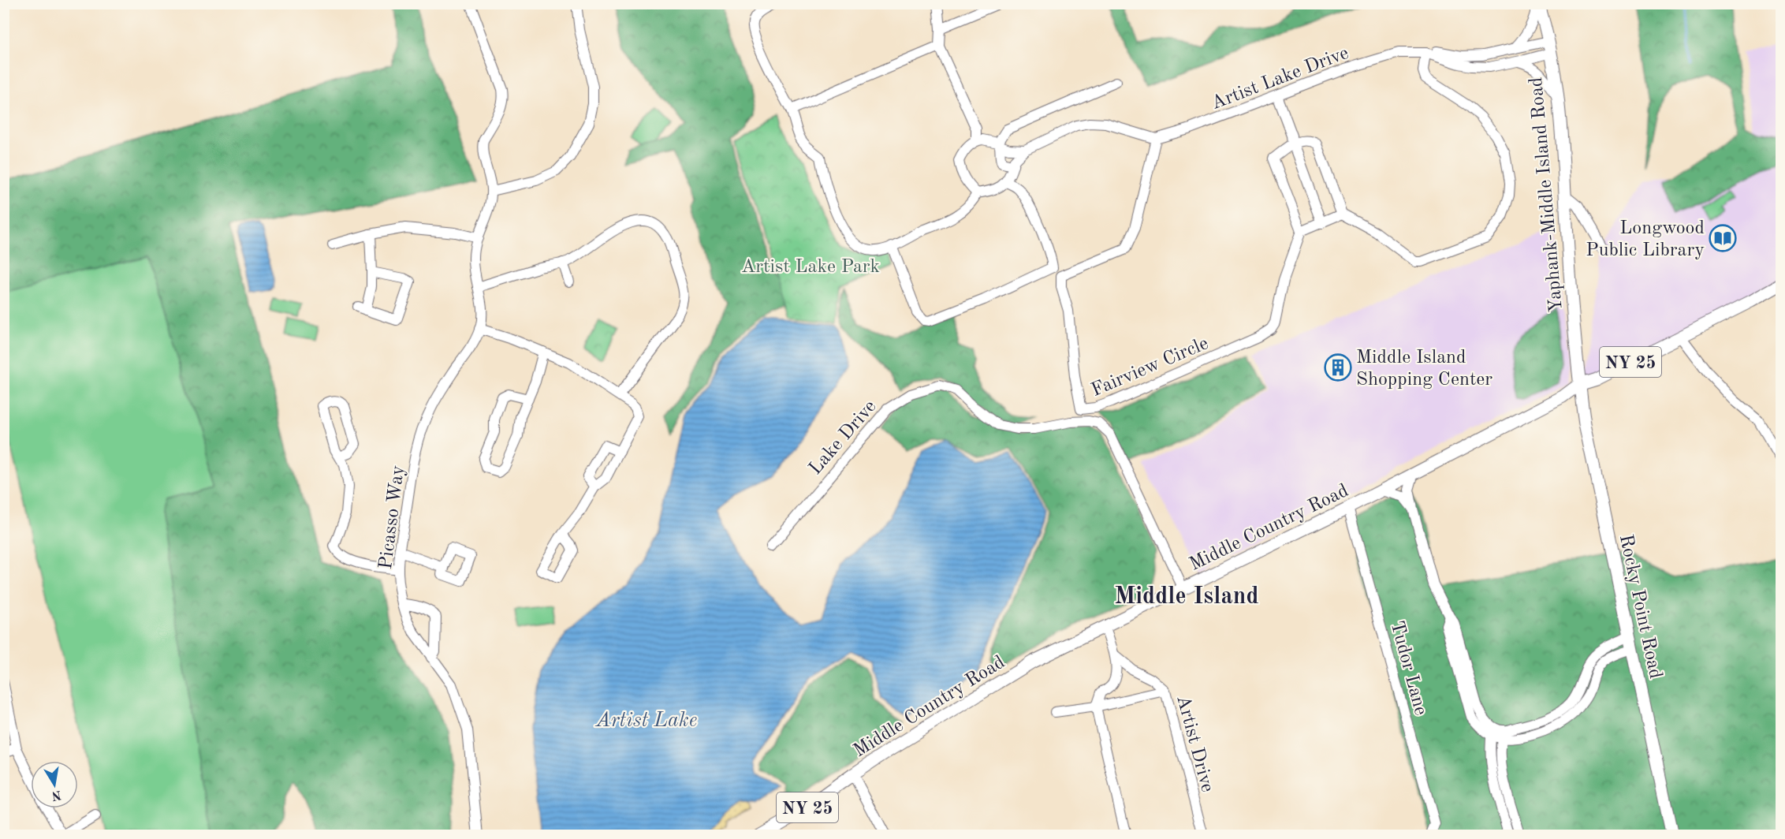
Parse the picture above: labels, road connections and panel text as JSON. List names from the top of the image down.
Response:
{
  "streets": {
    "main road": [
      "Yaphank-Middle Island Road",
      "NY 25",
      "Middle Country Road",
      "Rocky Point Road"
    ],
    "street": [
      "Artist Lake Drive",
      "Fairview Circle",
      "Lake Drive",
      "Picasso Way",
      "Tudor Lane",
      "Artist Drive"
    ]
  },
  "crossings": [
    ["Artist Lake Drive", "Yaphank-Middle Island Road"],
    ["Artist Lake Drive", "Fairview Circle"],
    ["Yaphank-Middle Island Road", "Middle Country Road"],
    ["Yaphank-Middle Island Road", "Rocky Point Road"],
    ["Lake Drive", "Middle Country Road"],
    ["Middle Country Road", "Rocky Point Road"],
    ["Middle Country Road", "Tudor Lane"]
  ],
  "districts": ["Middle Island"],
  "water": ["Artist Lake"],
  "parks": ["Artist Lake Park"],
  "places": {
    "library": ["Longwood Public Library"],
    "building": ["Middle Island Shopping Center"]
  },
  "north": "bottom"
}
